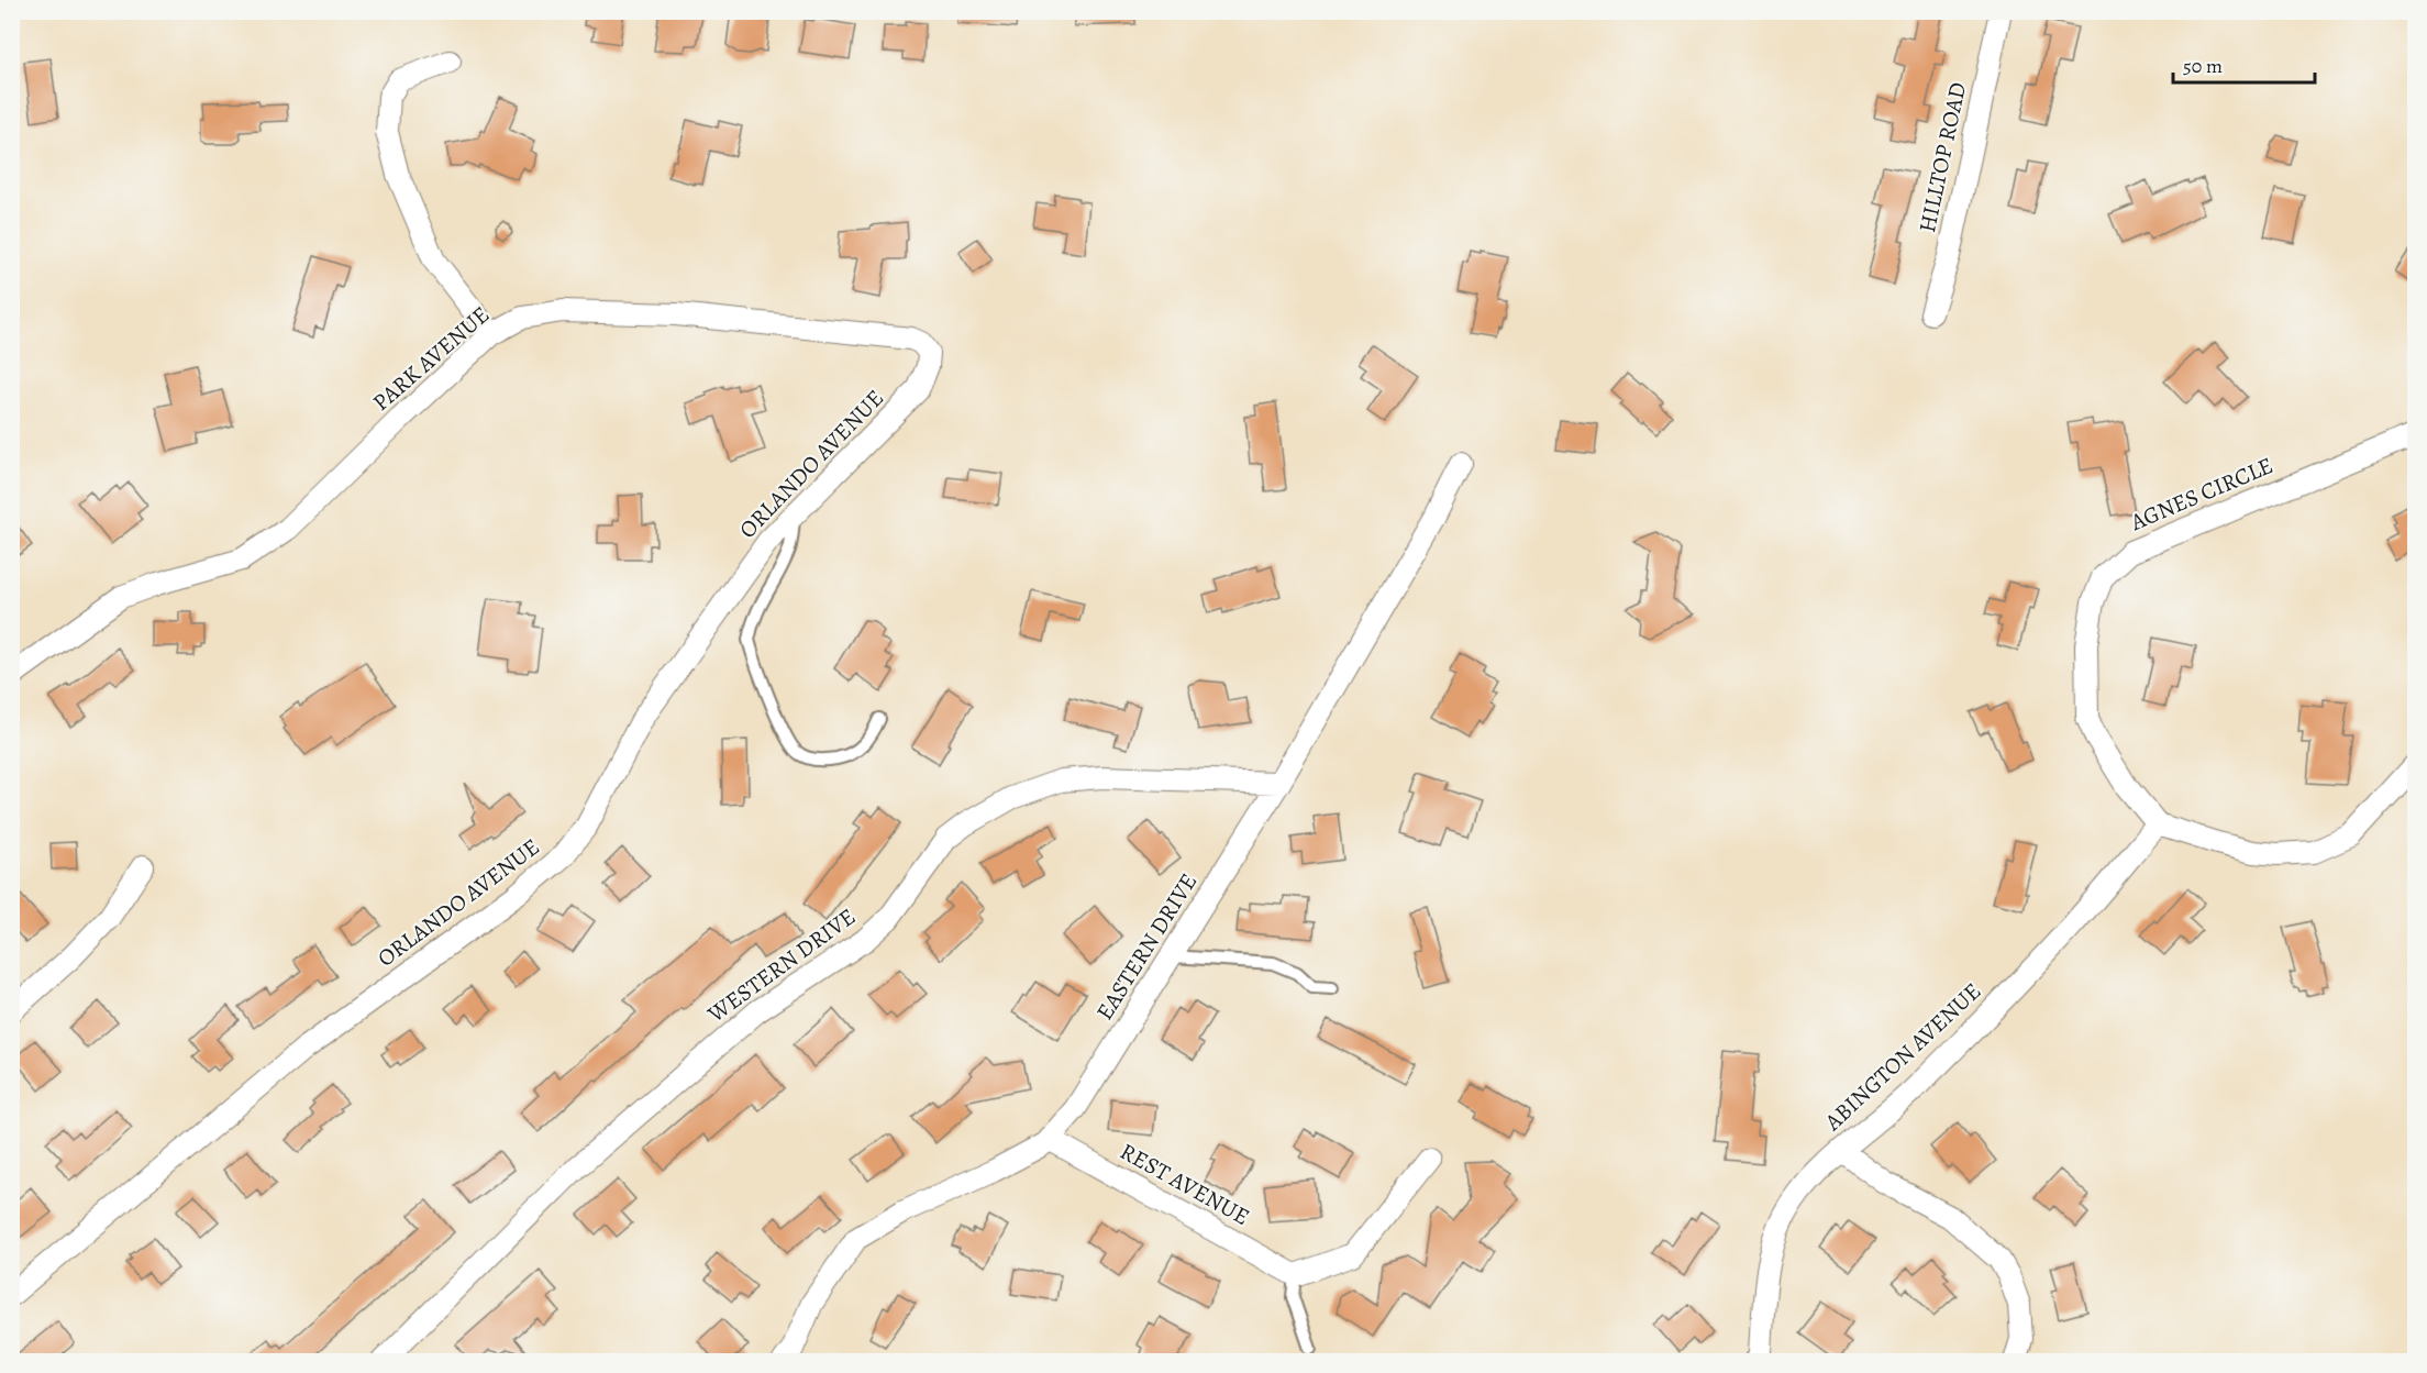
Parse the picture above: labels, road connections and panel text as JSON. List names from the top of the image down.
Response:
{
  "streets": {
    "street": [
      "HILLTOP ROAD",
      "PARK AVENUE",
      "ORLANDO AVENUE",
      "AGNES CIRCLE",
      "EASTERN DRIVE",
      "WESTERN DRIVE",
      "ABINGTON AVENUE",
      "REST AVENUE"
    ]
  },
  "crossings": [
    ["PARK AVENUE", "ORLANDO AVENUE"],
    ["AGNES CIRCLE", "ABINGTON AVENUE"],
    ["EASTERN DRIVE", "WESTERN DRIVE"],
    ["EASTERN DRIVE", "REST AVENUE"]
  ],
  "scale_bar": "50 m"
}
